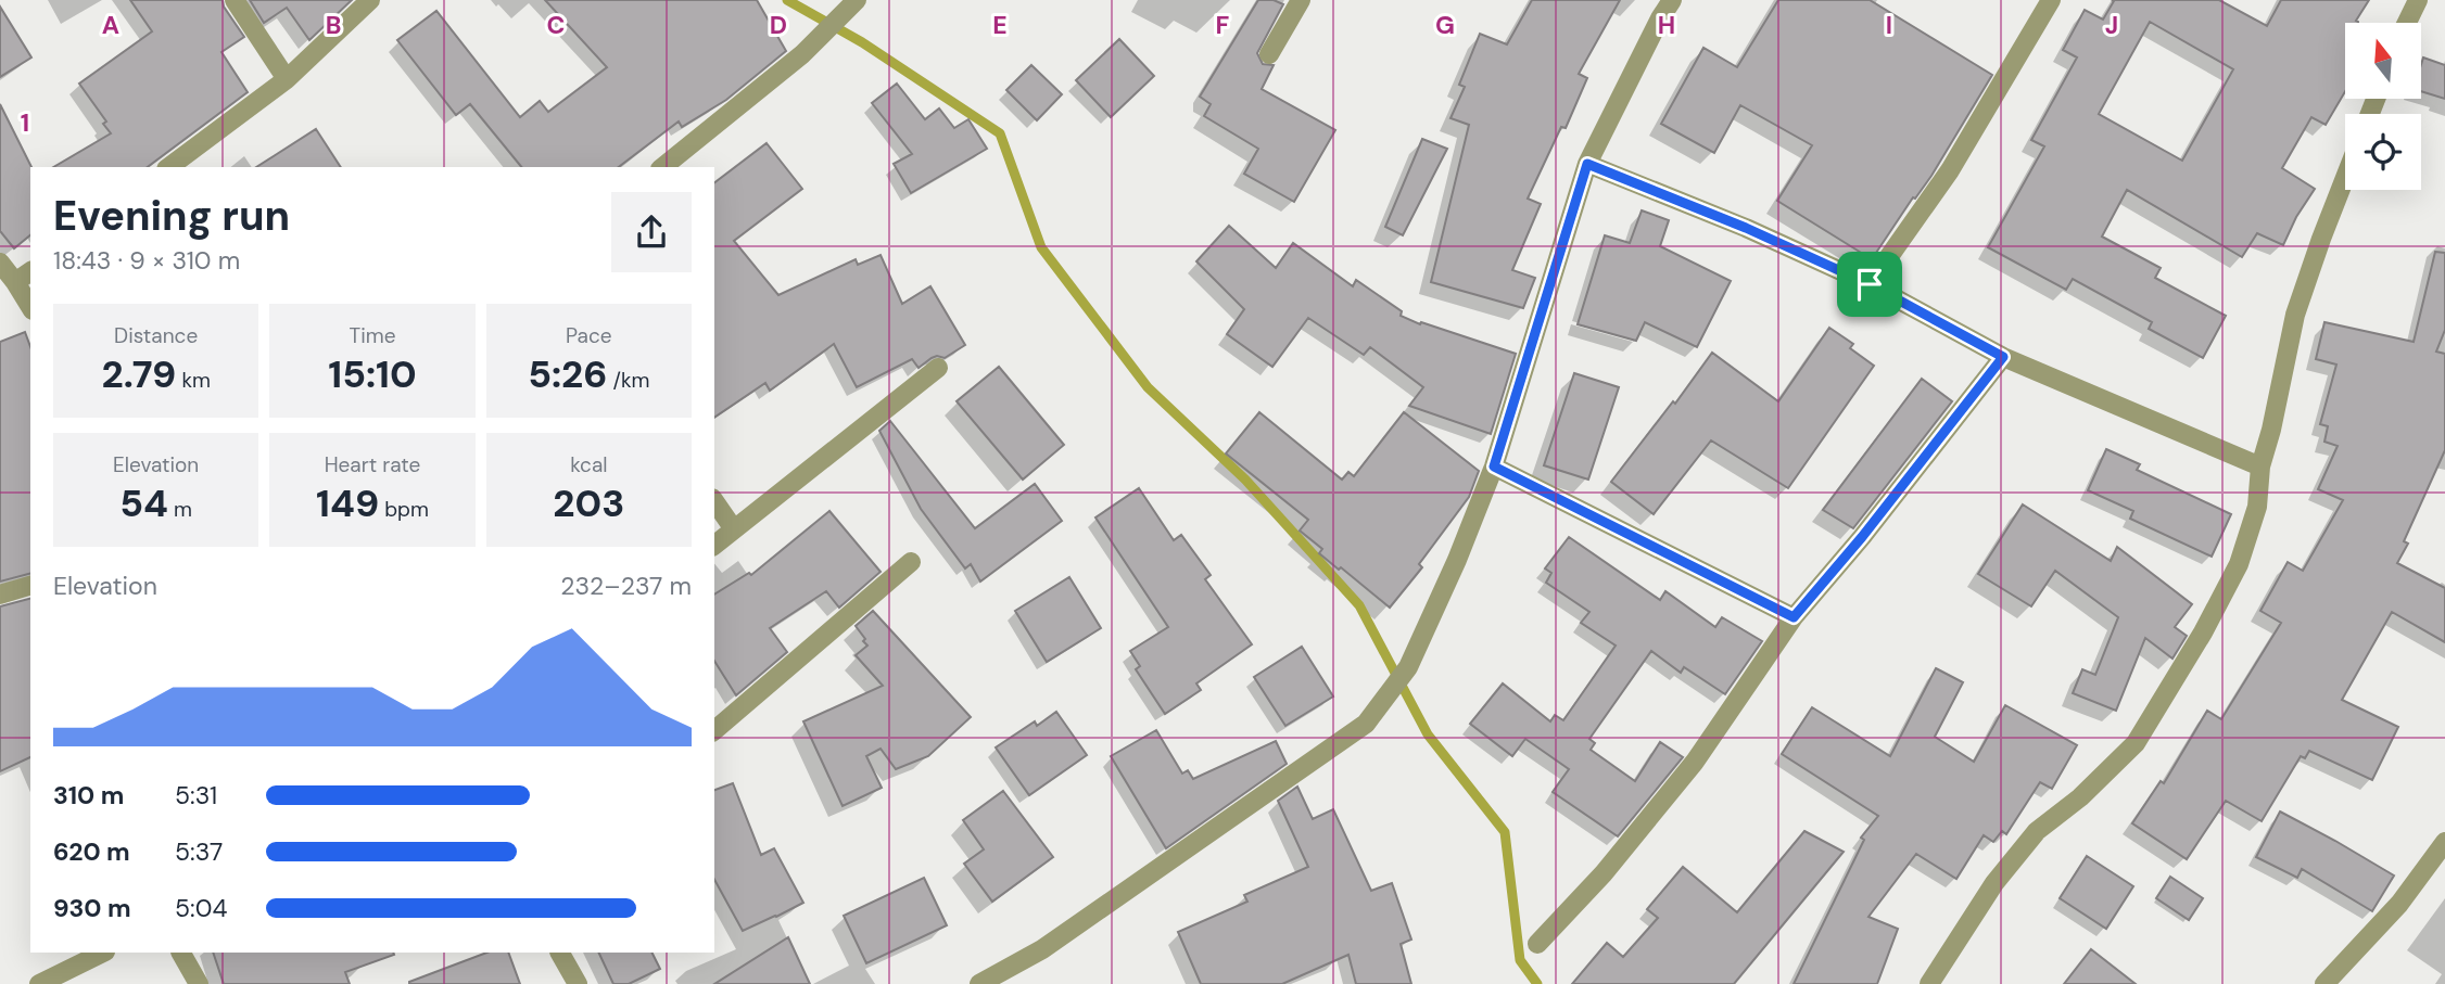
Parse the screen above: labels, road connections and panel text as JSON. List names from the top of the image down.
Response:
{
  "north": "top",
  "page": {
    "heading": ["Evening run", "18:43 · 9 × 310 m"],
    "stats": [
      ["Distance", "2.79 km"],
      ["Time", "15:10"],
      ["Pace", "5:26 /km"],
      ["Elevation", "54 m"],
      ["Heart rate", "149 bpm"],
      ["kcal", "203"]
    ],
    "chart": ["Elevation", "232–237 m"],
    "list": [
      {
        "name": "310 m",
        "note": "5:31"
      },
      {
        "name": "620 m",
        "note": "5:37"
      },
      {
        "name": "930 m",
        "note": "5:04"
      }
    ]
  },
  "grid": {
    "columns": [
      "A",
      "B",
      "C",
      "D",
      "E",
      "F",
      "G",
      "H",
      "I",
      "J"
    ],
    "rows": ["1"]
  }
}
